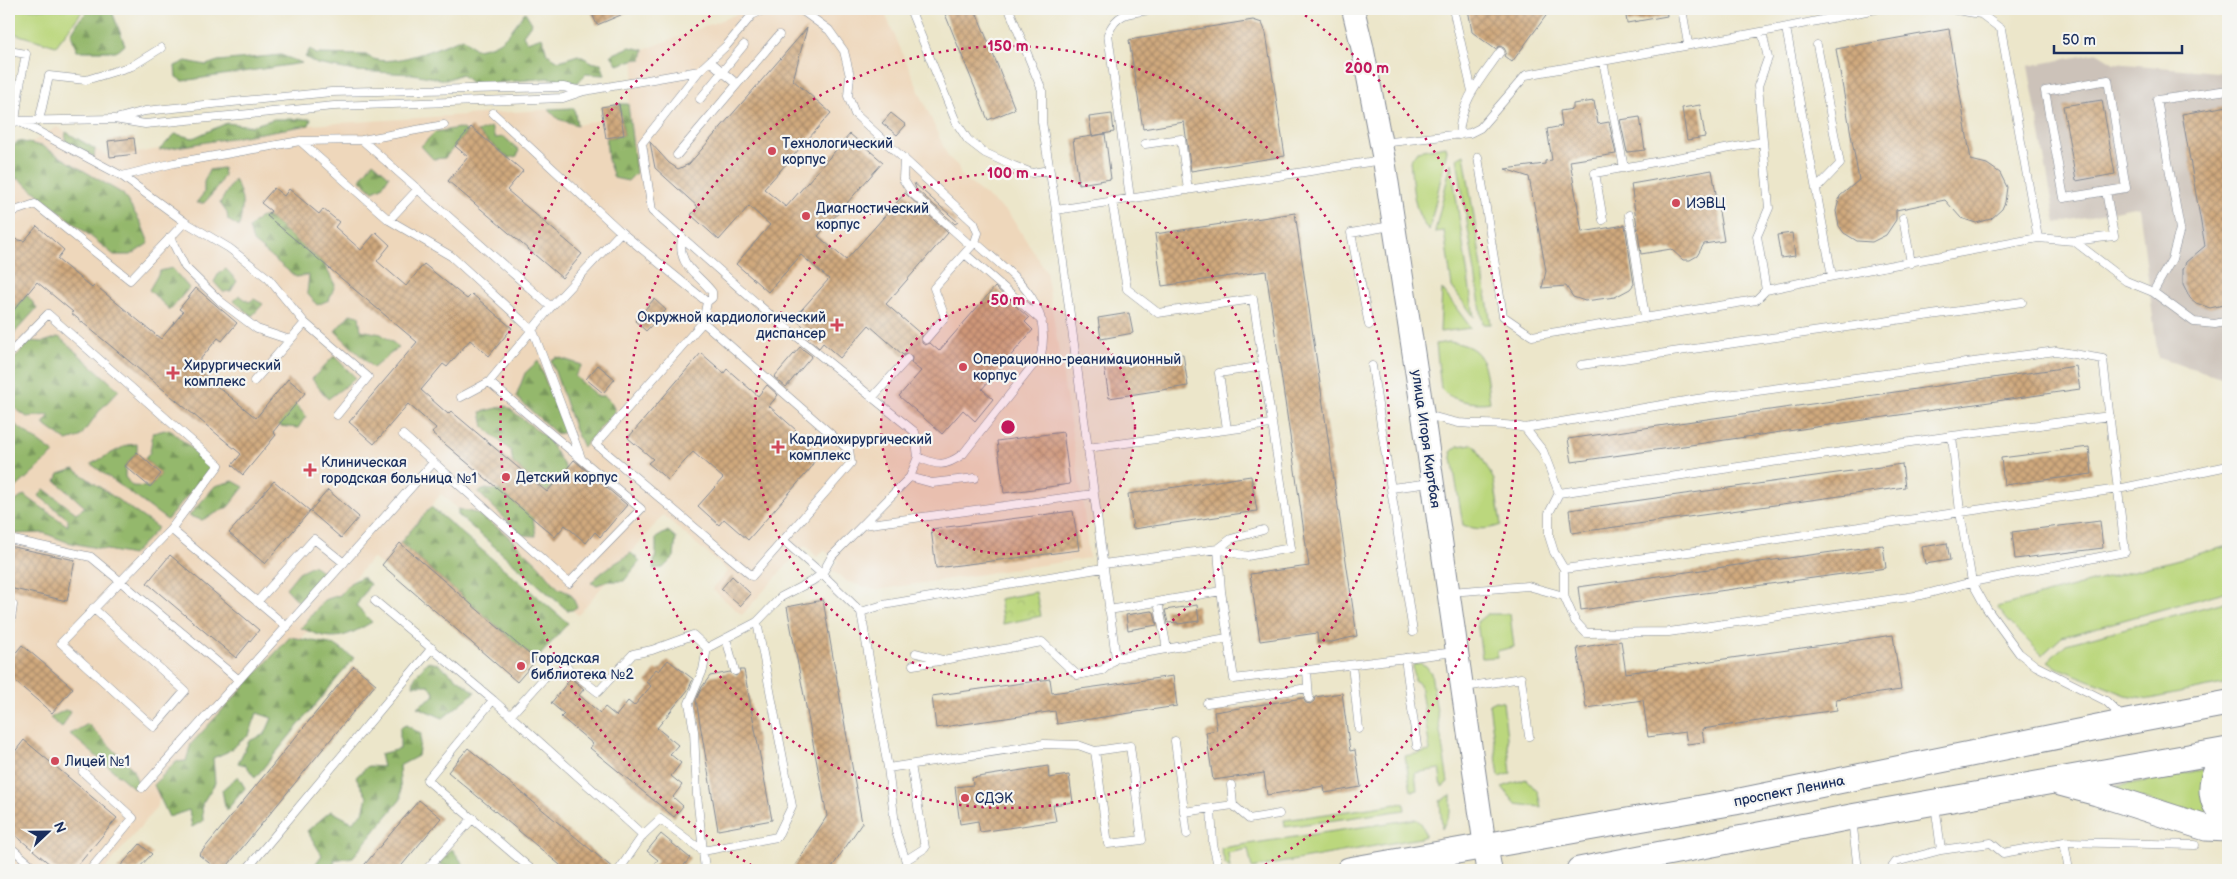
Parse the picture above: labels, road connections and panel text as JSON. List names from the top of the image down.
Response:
{
  "streets": {
    "main road": ["улица Игоря Киртбая", "проспект Ленина"]
  },
  "crossings": [
    ["улица Игоря Киртбая", "проспект Ленина"]
  ],
  "places": {
    "other": [
      "Технологический корпус",
      "ИЭВЦ",
      "Диагностический корпус",
      "Операционно-реанимационный корпус",
      "Детский корпус",
      "Городская библиотека №2",
      "Лицей №1",
      "СДЭК"
    ],
    "health": [
      "Окружной кардиологический диспансер",
      "Хирургический комплекс",
      "Кардиохирургический комплекс",
      "Клиническая городская больница №1"
    ]
  },
  "scale_bar": "50 m",
  "north": "right",
  "rings": [
    "150 m",
    "200 m",
    "100 m",
    "50 m"
  ]
}
